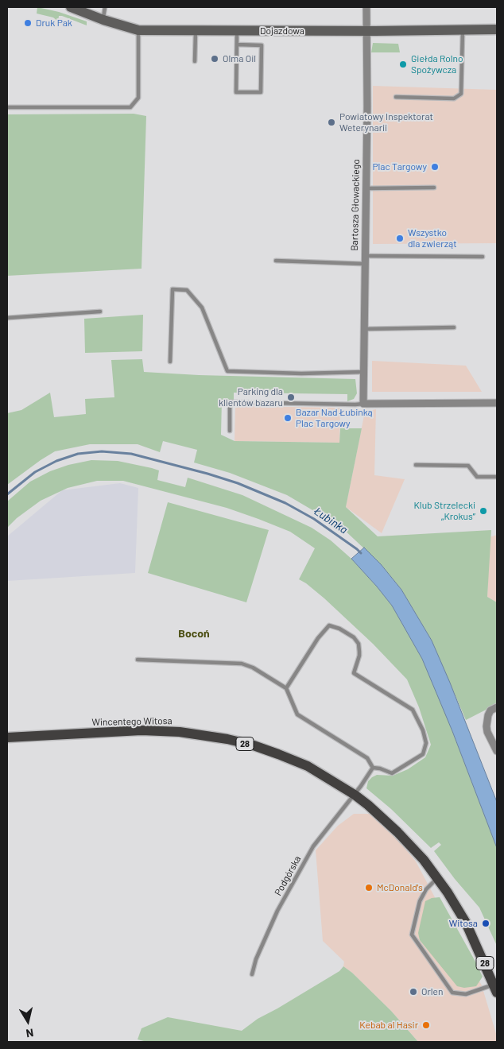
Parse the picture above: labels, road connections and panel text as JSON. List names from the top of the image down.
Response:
{
  "streets": {
    "main road": ["Wincentego Witosa", "28"],
    "street": ["Dojazdowa", "Bartosza Głowackiego"],
    "lane": ["Podgórska"]
  },
  "crossings": [
    ["Dojazdowa", "Bartosza Głowackiego"],
    ["Wincentego Witosa", "Podgórska"]
  ],
  "districts": ["Bocoń"],
  "water": ["Łubinka"],
  "places": [
    "Druk Pak",
    "Olma Oil",
    "Giełda Rolno Spożywcza",
    "Powiatowy Inspektorat Weterynarii",
    "Plac Targowy",
    "Wszystko dla zwierząt",
    "Parking dla klientów bazaru",
    "Bazar Nad Łubinką Plac Targowy",
    "Klub Strzelecki „Krokus”",
    "McDonald's",
    "Witosa",
    "Orlen",
    "Kebab al Hasir"
  ],
  "north": "bottom"
}
